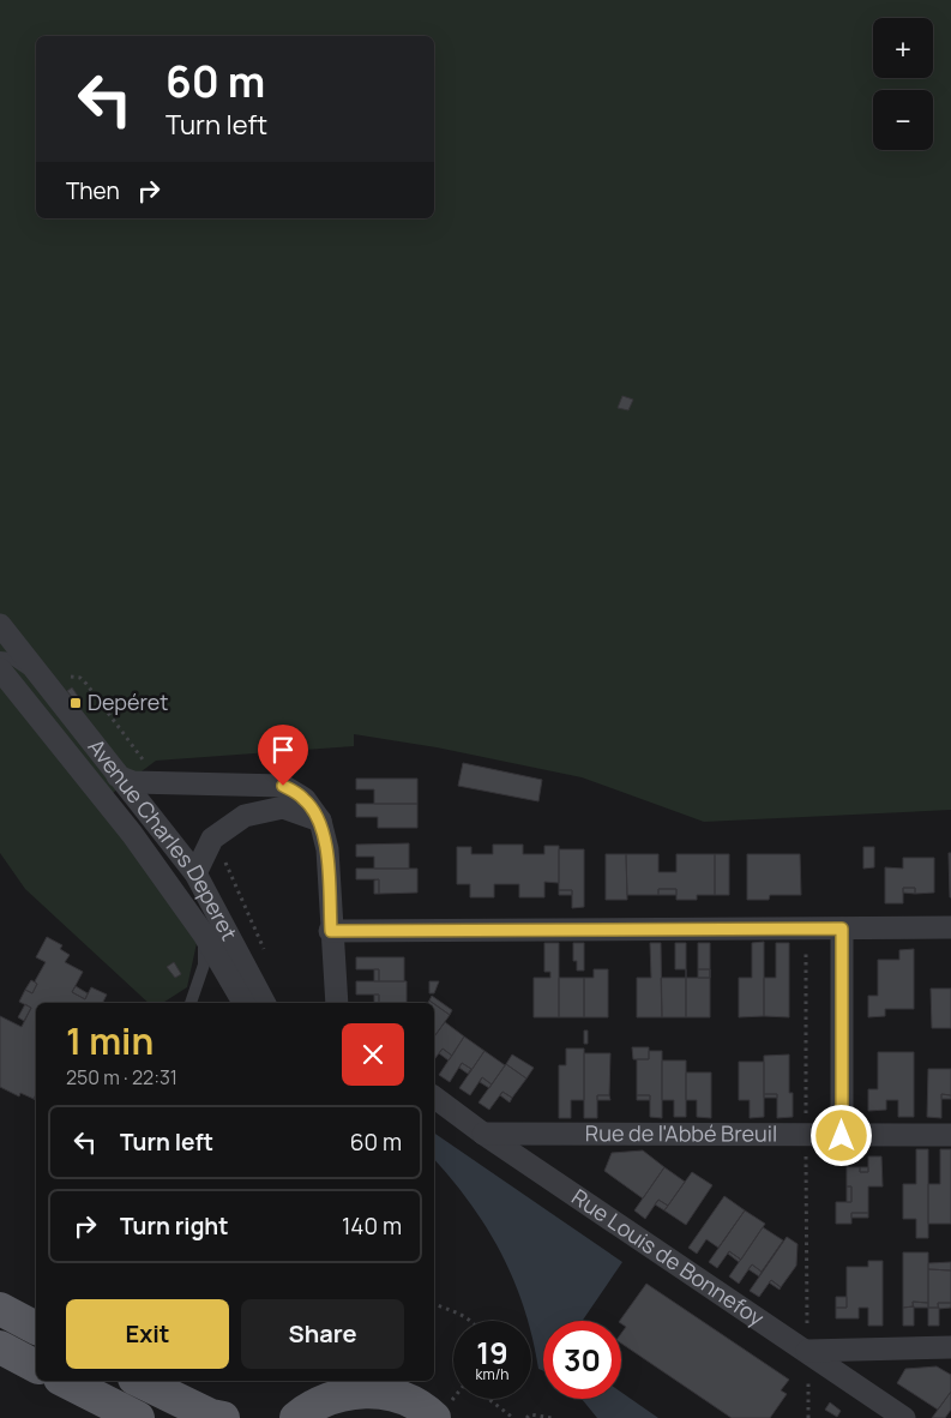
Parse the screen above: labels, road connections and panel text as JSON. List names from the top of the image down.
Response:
{
  "streets": {
    "street": ["Avenue Charles Deperet", "Rue de l'Abbé Breuil", "Rue Louis de Bonnefoy"]
  },
  "crossings": [
    ["Rue de l'Abbé Breuil", "Rue Louis de Bonnefoy"]
  ],
  "places": {
    "transit": ["Depéret"]
  },
  "page": {
    "map_buttons": ["+", "−"],
    "turn": ["60 m", "Turn left"],
    "then": "Then",
    "heading": ["1 min", "250 m · 22:31"],
    "list": [
      {
        "name": "Turn left",
        "value": "60 m"
      },
      {
        "name": "Turn right",
        "value": "140 m"
      }
    ],
    "buttons": ["Exit", "Share"],
    "speed": "19 km/h",
    "limit": "30"
  }
}
